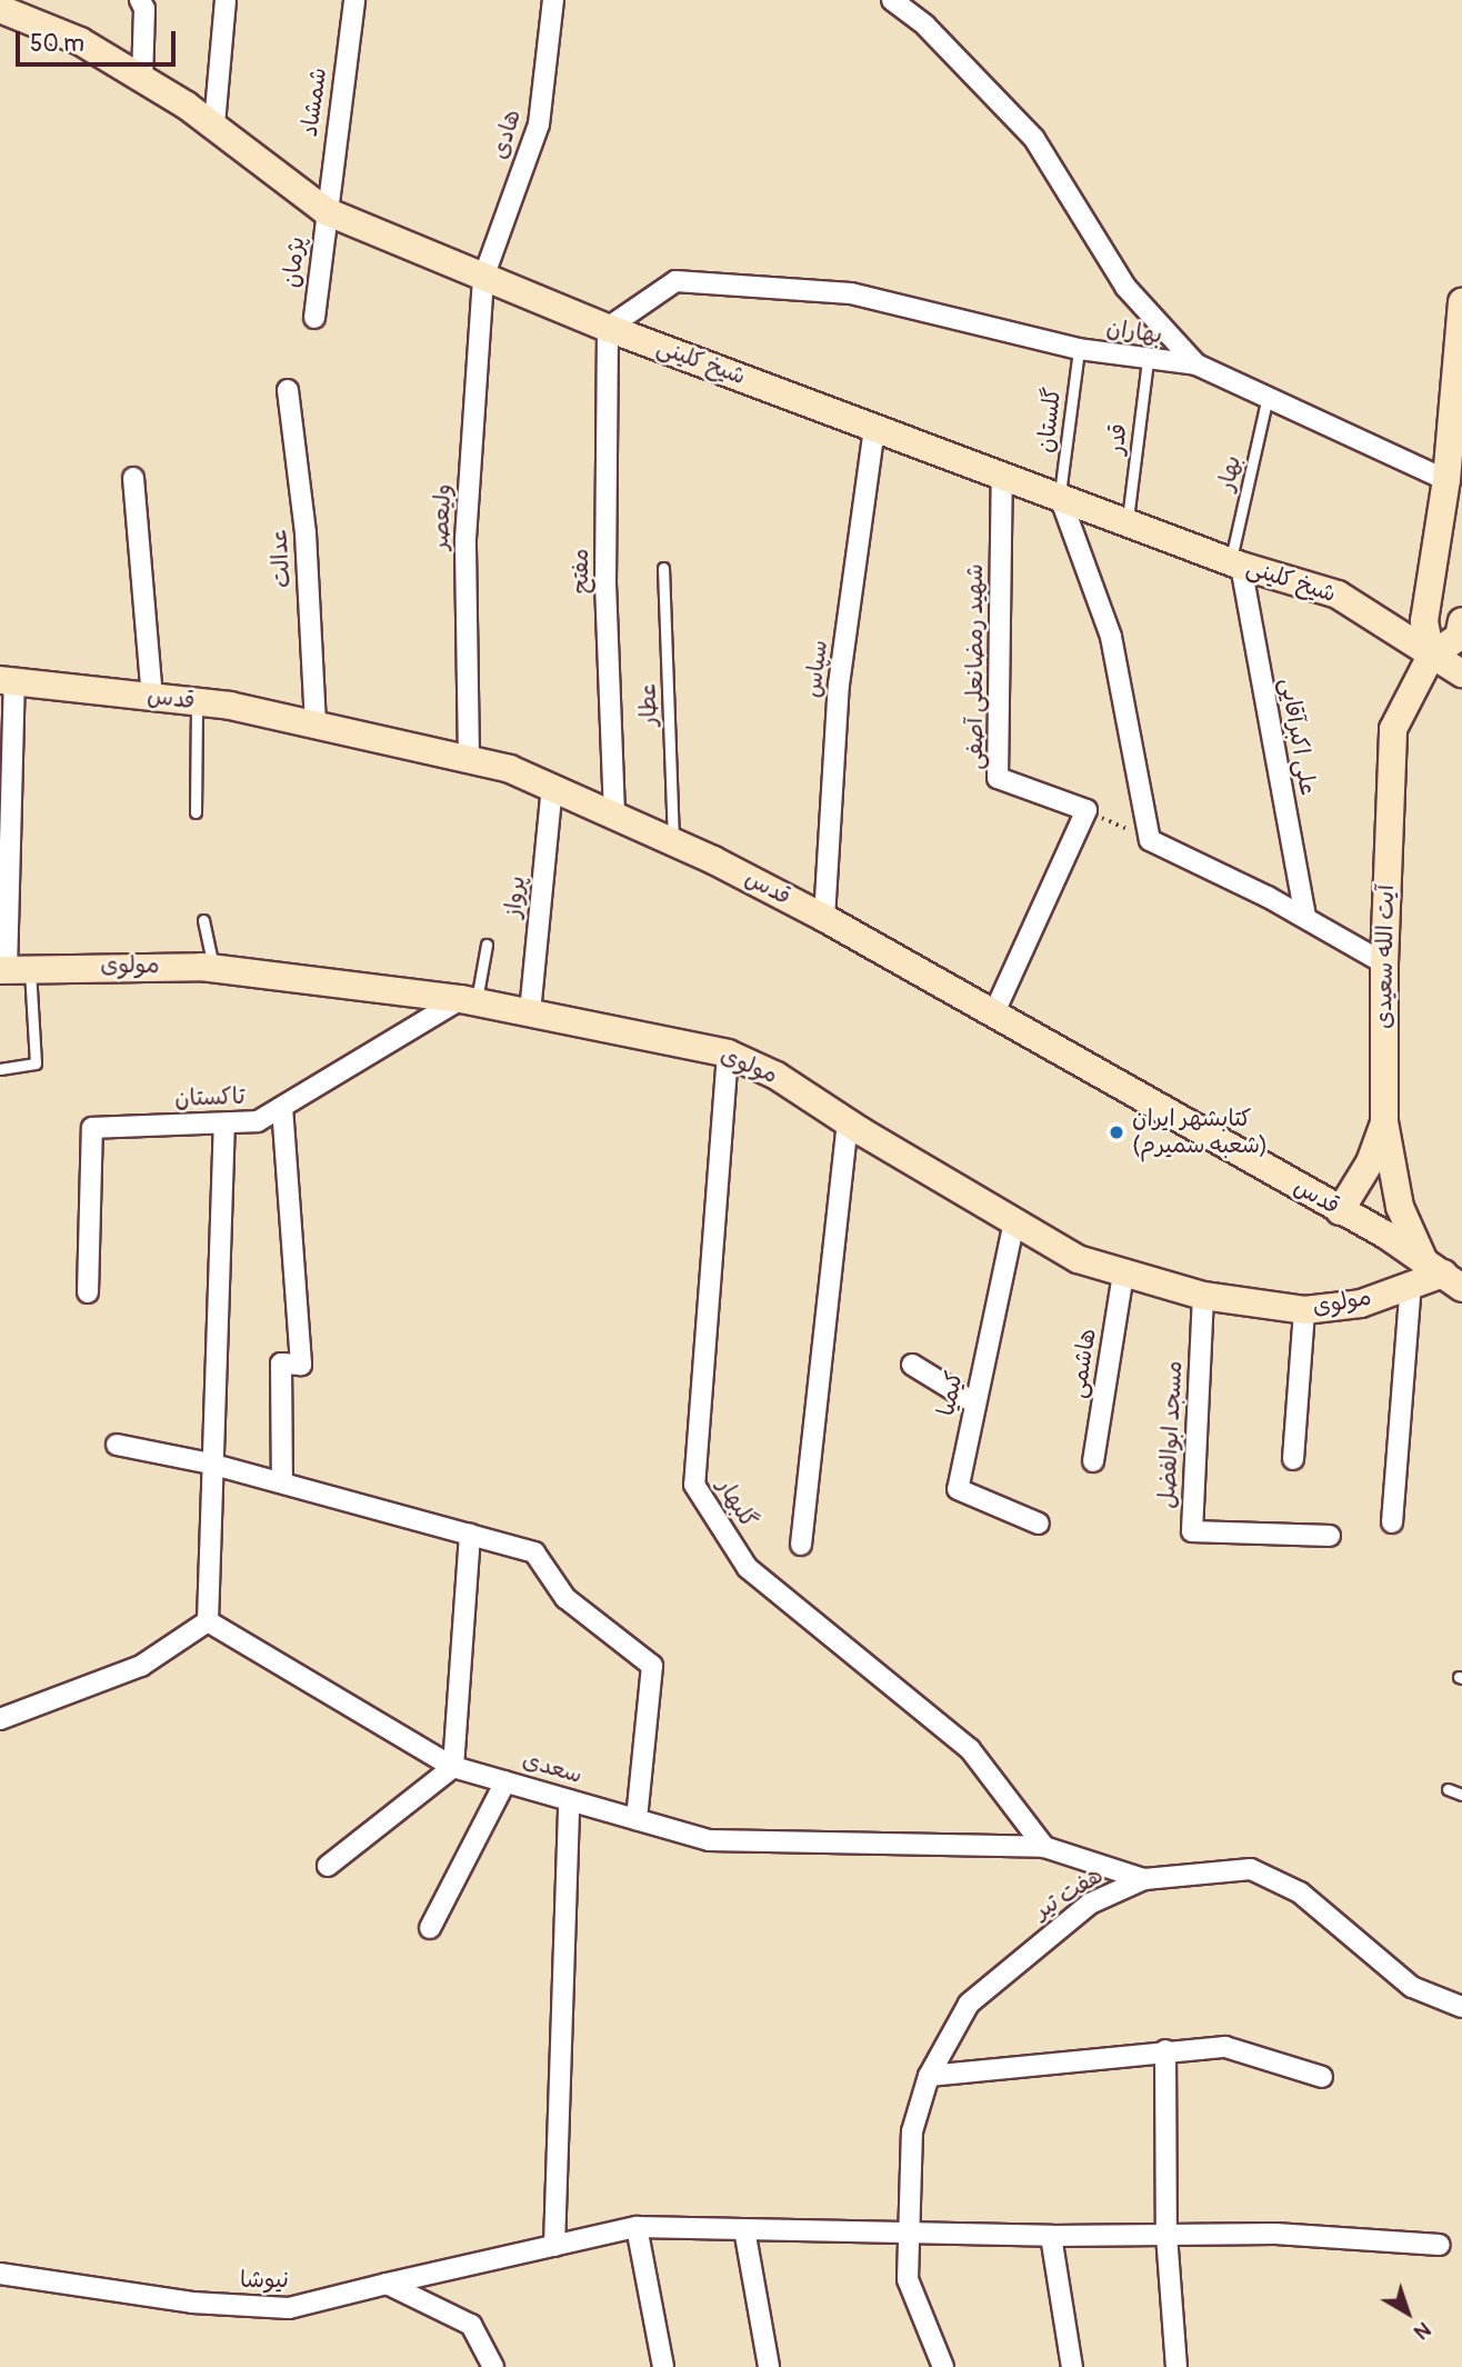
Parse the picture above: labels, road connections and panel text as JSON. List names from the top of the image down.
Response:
{
  "streets": {
    "street": [
      "شمشاد",
      "هادی",
      "پژمان",
      "بهاران",
      "شیخ کلینی",
      "ولیعصر",
      "عدالت",
      "مفتح",
      "شهید رمضانعلی آصفی",
      "سپاس",
      "قدس",
      "علی اکبرآقایی",
      "پرواز",
      "آیت الله سعیدی",
      "مولوی",
      "تاکستان",
      "هاشمی",
      "کیمیا",
      "مسجد ابوالفضل",
      "گلبهار",
      "سعدی",
      "هفت تیر",
      "نیوشا"
    ],
    "lane": [
      "گلستان",
      "قدر",
      "بهار",
      "عطار"
    ]
  },
  "crossings": [
    ["شمشاد", "پژمان"],
    ["شمشاد", "شیخ کلینی"],
    ["هادی", "شیخ کلینی"],
    ["هادی", "ولیعصر"],
    ["پژمان", "شیخ کلینی"],
    ["بهاران", "شیخ کلینی"],
    ["بهاران", "گلستان"],
    ["بهاران", "قدر"],
    ["بهاران", "مفتح"],
    ["شیخ کلینی", "گلستان"],
    ["شیخ کلینی", "قدر"],
    ["شیخ کلینی", "بهار"],
    ["شیخ کلینی", "ولیعصر"],
    ["شیخ کلینی", "مفتح"],
    ["شیخ کلینی", "شهید رمضانعلی آصفی"],
    ["شیخ کلینی", "سپاس"],
    ["شیخ کلینی", "علی اکبرآقایی"],
    ["شیخ کلینی", "آیت الله سعیدی"],
    ["بهار", "علی اکبرآقایی"],
    ["ولیعصر", "قدس"],
    ["عدالت", "قدس"],
    ["مفتح", "قدس"],
    ["سپاس", "قدس"],
    ["قدس", "عطار"],
    ["قدس", "پرواز"],
    ["قدس", "آیت الله سعیدی"],
    ["قدس", "مولوی"],
    ["پرواز", "مولوی"],
    ["آیت الله سعیدی", "مولوی"],
    ["مولوی", "تاکستان"],
    ["مولوی", "هاشمی"],
    ["مولوی", "کیمیا"],
    ["مولوی", "مسجد ابوالفضل"],
    ["مولوی", "گلبهار"],
    ["گلبهار", "سعدی"],
    ["سعدی", "هفت تیر"],
    ["هفت تیر", "نیوشا"]
  ],
  "places": ["کتابشهر ایران (شعبه سمیرم)"],
  "scale_bar": "50 m",
  "north": "bottom right"
}
